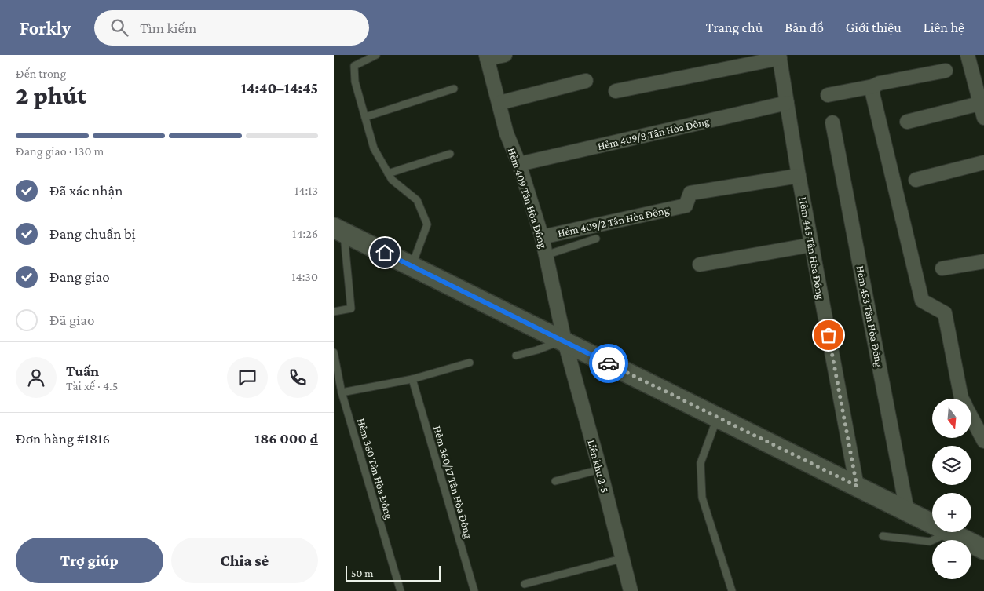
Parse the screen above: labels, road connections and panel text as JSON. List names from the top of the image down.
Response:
{
  "streets": {
    "street": [
      "Hẻm 409/8 Tân Hòa Đông",
      "Hẻm 409 Tân Hòa Đông",
      "Hẻm 409/2 Tân Hòa Đông",
      "Hẻm 445 Tân Hòa Đông",
      "Hẻm 453 Tân Hòa Đông",
      "Liên khu 2-5"
    ],
    "lane": ["Hẻm 360 Tân Hòa Đông", "Hẻm 360/17 Tân Hòa Đông"]
  },
  "crossings": [
    ["Hẻm 409/8 Tân Hòa Đông", "Hẻm 409 Tân Hòa Đông"],
    ["Hẻm 409/8 Tân Hòa Đông", "Hẻm 445 Tân Hòa Đông"],
    ["Hẻm 409 Tân Hòa Đông", "Hẻm 409/2 Tân Hòa Đông"],
    ["Hẻm 409 Tân Hòa Đông", "Liên khu 2-5"],
    ["Hẻm 409/2 Tân Hòa Đông", "Hẻm 445 Tân Hòa Đông"]
  ],
  "scale_bar": "50 m",
  "north": "bottom",
  "page": {
    "header": "Forkly",
    "search": "Tìm kiếm",
    "nav": [
      "Trang chủ",
      "Bản đồ",
      "Giới thiệu",
      "Liên hệ"
    ],
    "heading": ["2 phút", "Đến trong", "14:40–14:45"],
    "panel": [
      "Tuấn",
      "Tài xế · 4.5",
      "Đơn hàng #1816",
      "186 000 ₫"
    ],
    "bar": "Đang giao · 130 m",
    "list": [
      ["Đã xác nhận", "14:13"],
      ["Đang chuẩn bị", "14:26"],
      ["Đang giao", "14:30"],
      "Đã giao"
    ],
    "map_buttons": ["+", "−"],
    "buttons": ["Trợ giúp", "Chia sẻ"],
    "scale": "50 m"
  }
}
